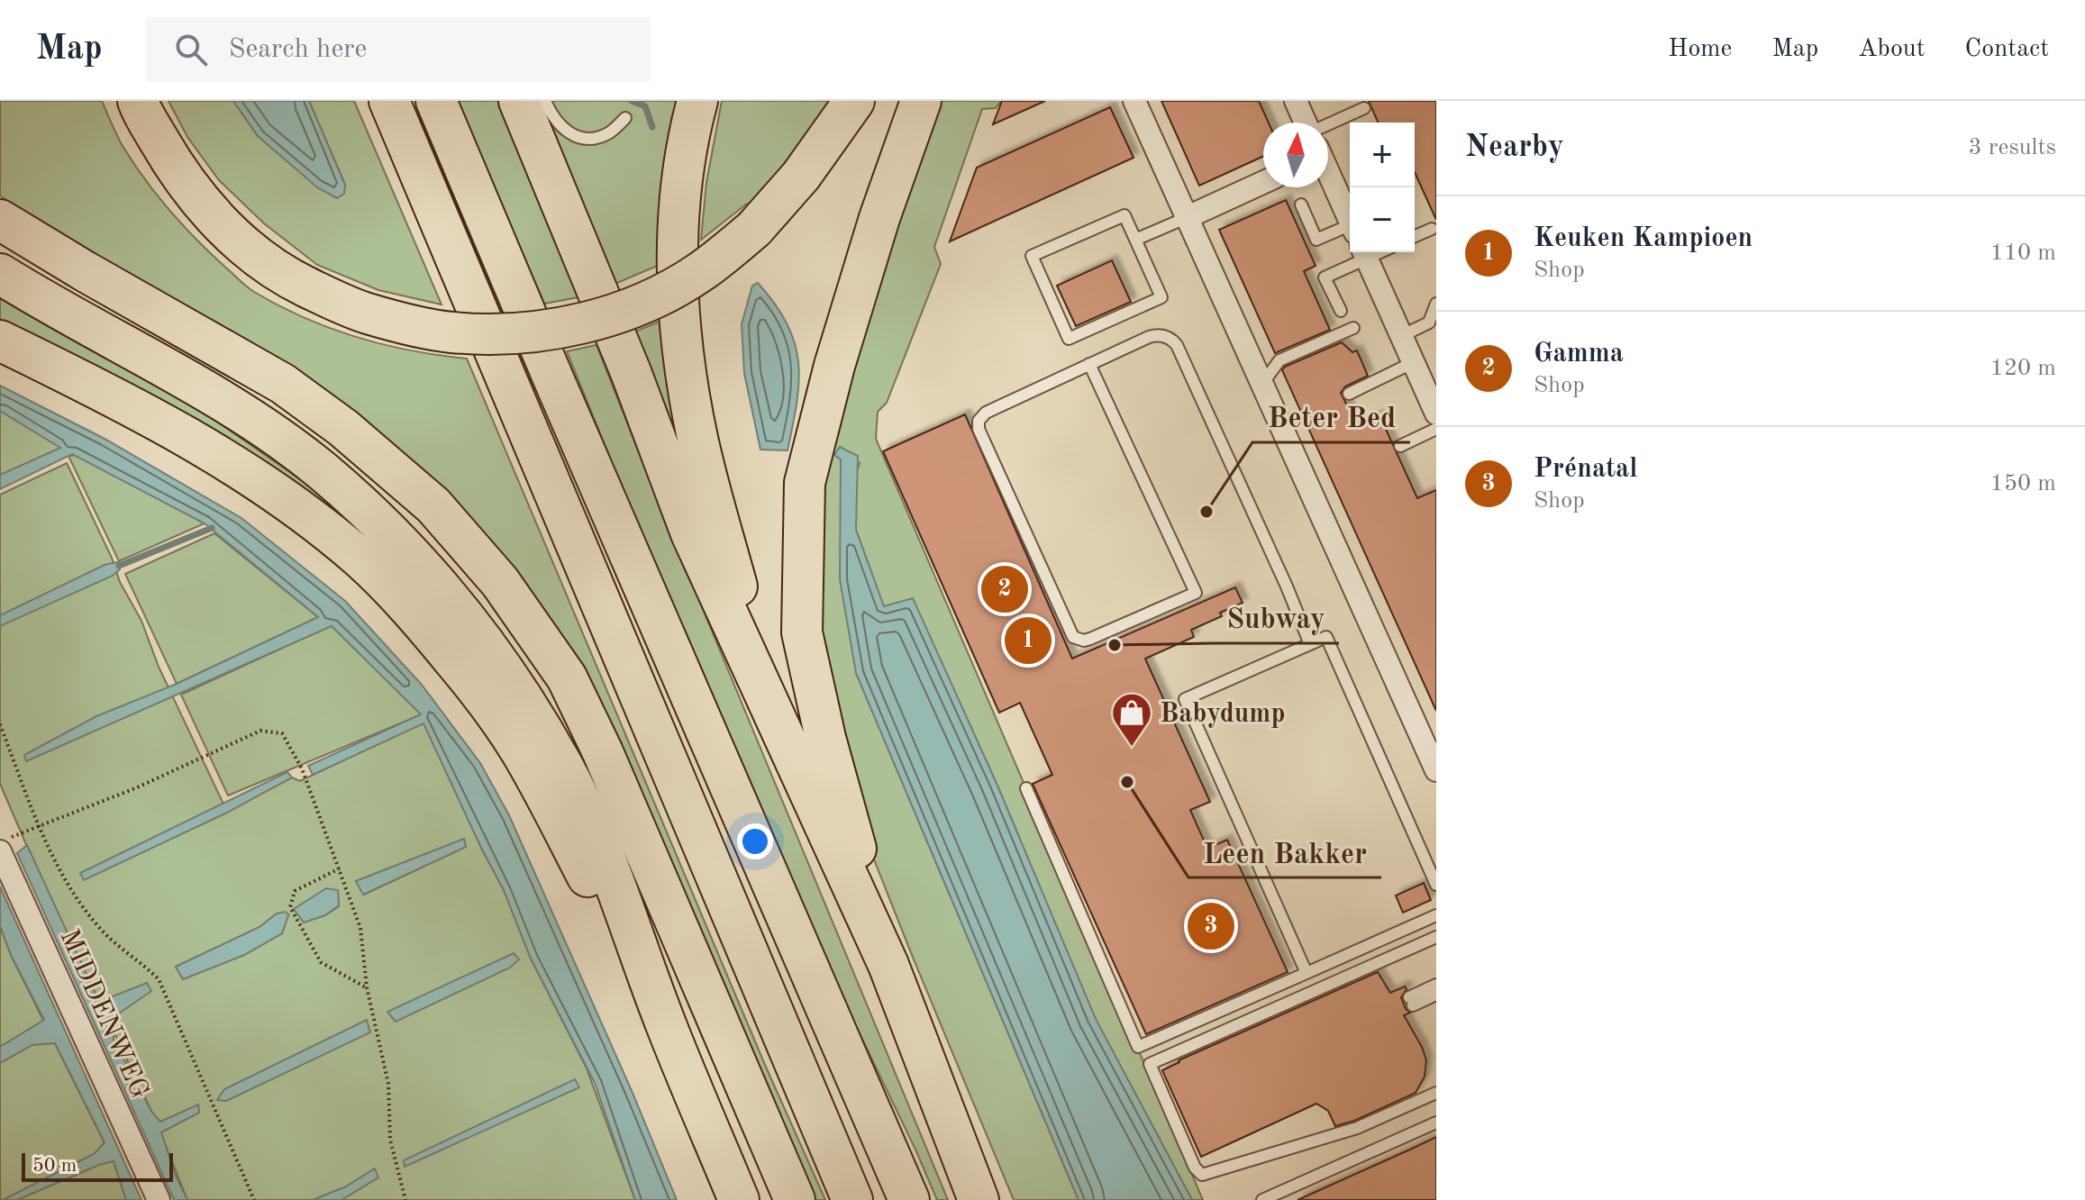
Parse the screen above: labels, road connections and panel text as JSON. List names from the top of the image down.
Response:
{
  "streets": {
    "street": ["MIDDENWEG"]
  },
  "places": {
    "other": ["Beter Bed", "Subway", "Leen Bakker"],
    "shop": ["Babydump"]
  },
  "scale_bar": "50 m",
  "north": "top",
  "page": {
    "header": "Map",
    "search": "Search here",
    "nav": [
      "Home",
      "Map",
      "About",
      "Contact"
    ],
    "heading": ["Nearby", "3 results"],
    "map_buttons": ["+", "−"],
    "list": [
      {
        "mark": "1",
        "name": "Keuken Kampioen",
        "note": "Shop",
        "value": "110 m"
      },
      {
        "mark": "2",
        "name": "Gamma",
        "note": "Shop",
        "value": "120 m"
      },
      {
        "mark": "3",
        "name": "Prénatal",
        "note": "Shop",
        "value": "150 m"
      }
    ],
    "pins": ["2", "1", "3"],
    "scale": "50 m"
  }
}
